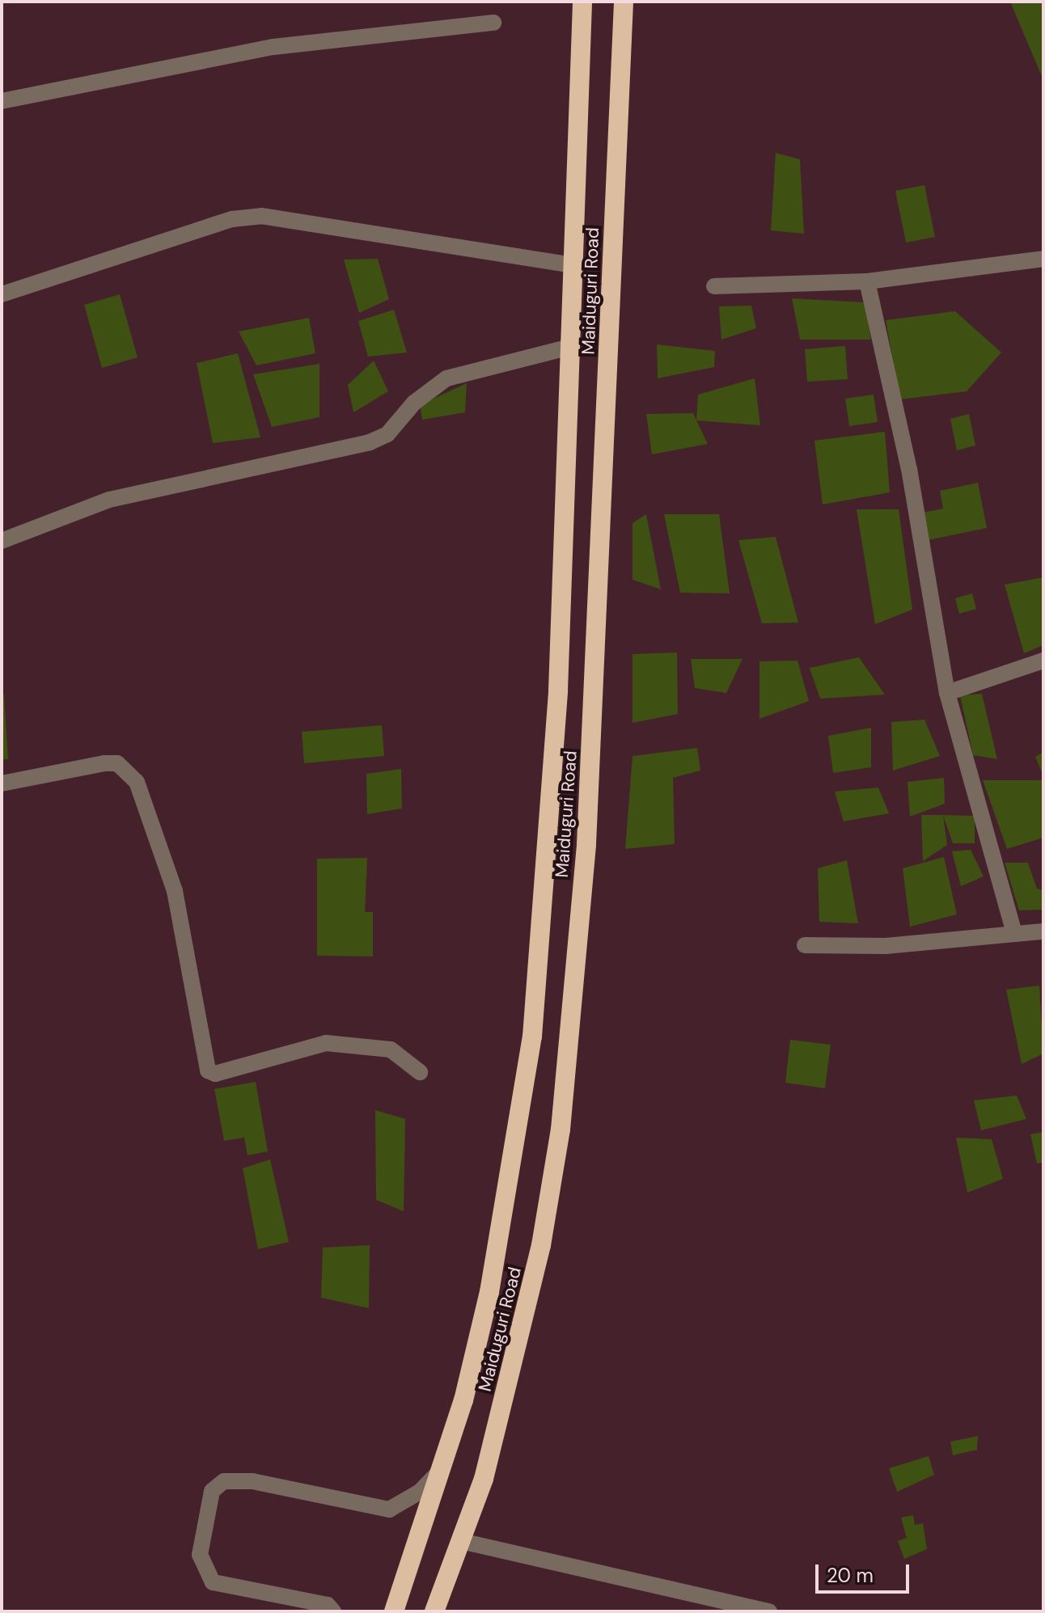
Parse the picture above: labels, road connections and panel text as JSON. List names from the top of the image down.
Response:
{
  "streets": {
    "highway": ["Maiduguri Road"]
  },
  "scale_bar": "20 m"
}
